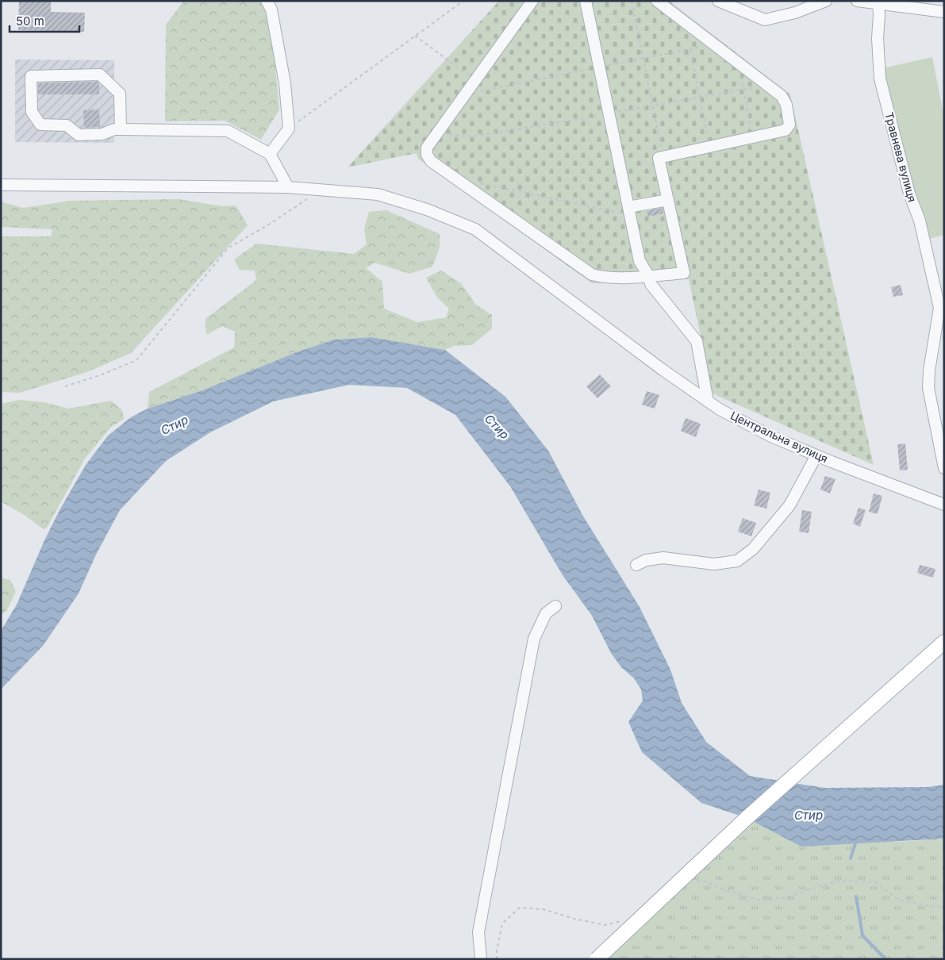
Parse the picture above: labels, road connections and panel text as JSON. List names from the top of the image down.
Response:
{
  "streets": {
    "street": ["Травнева вулиця", "Центральна вулиця"]
  },
  "water": ["Стир"],
  "scale_bar": "50 m"
}
